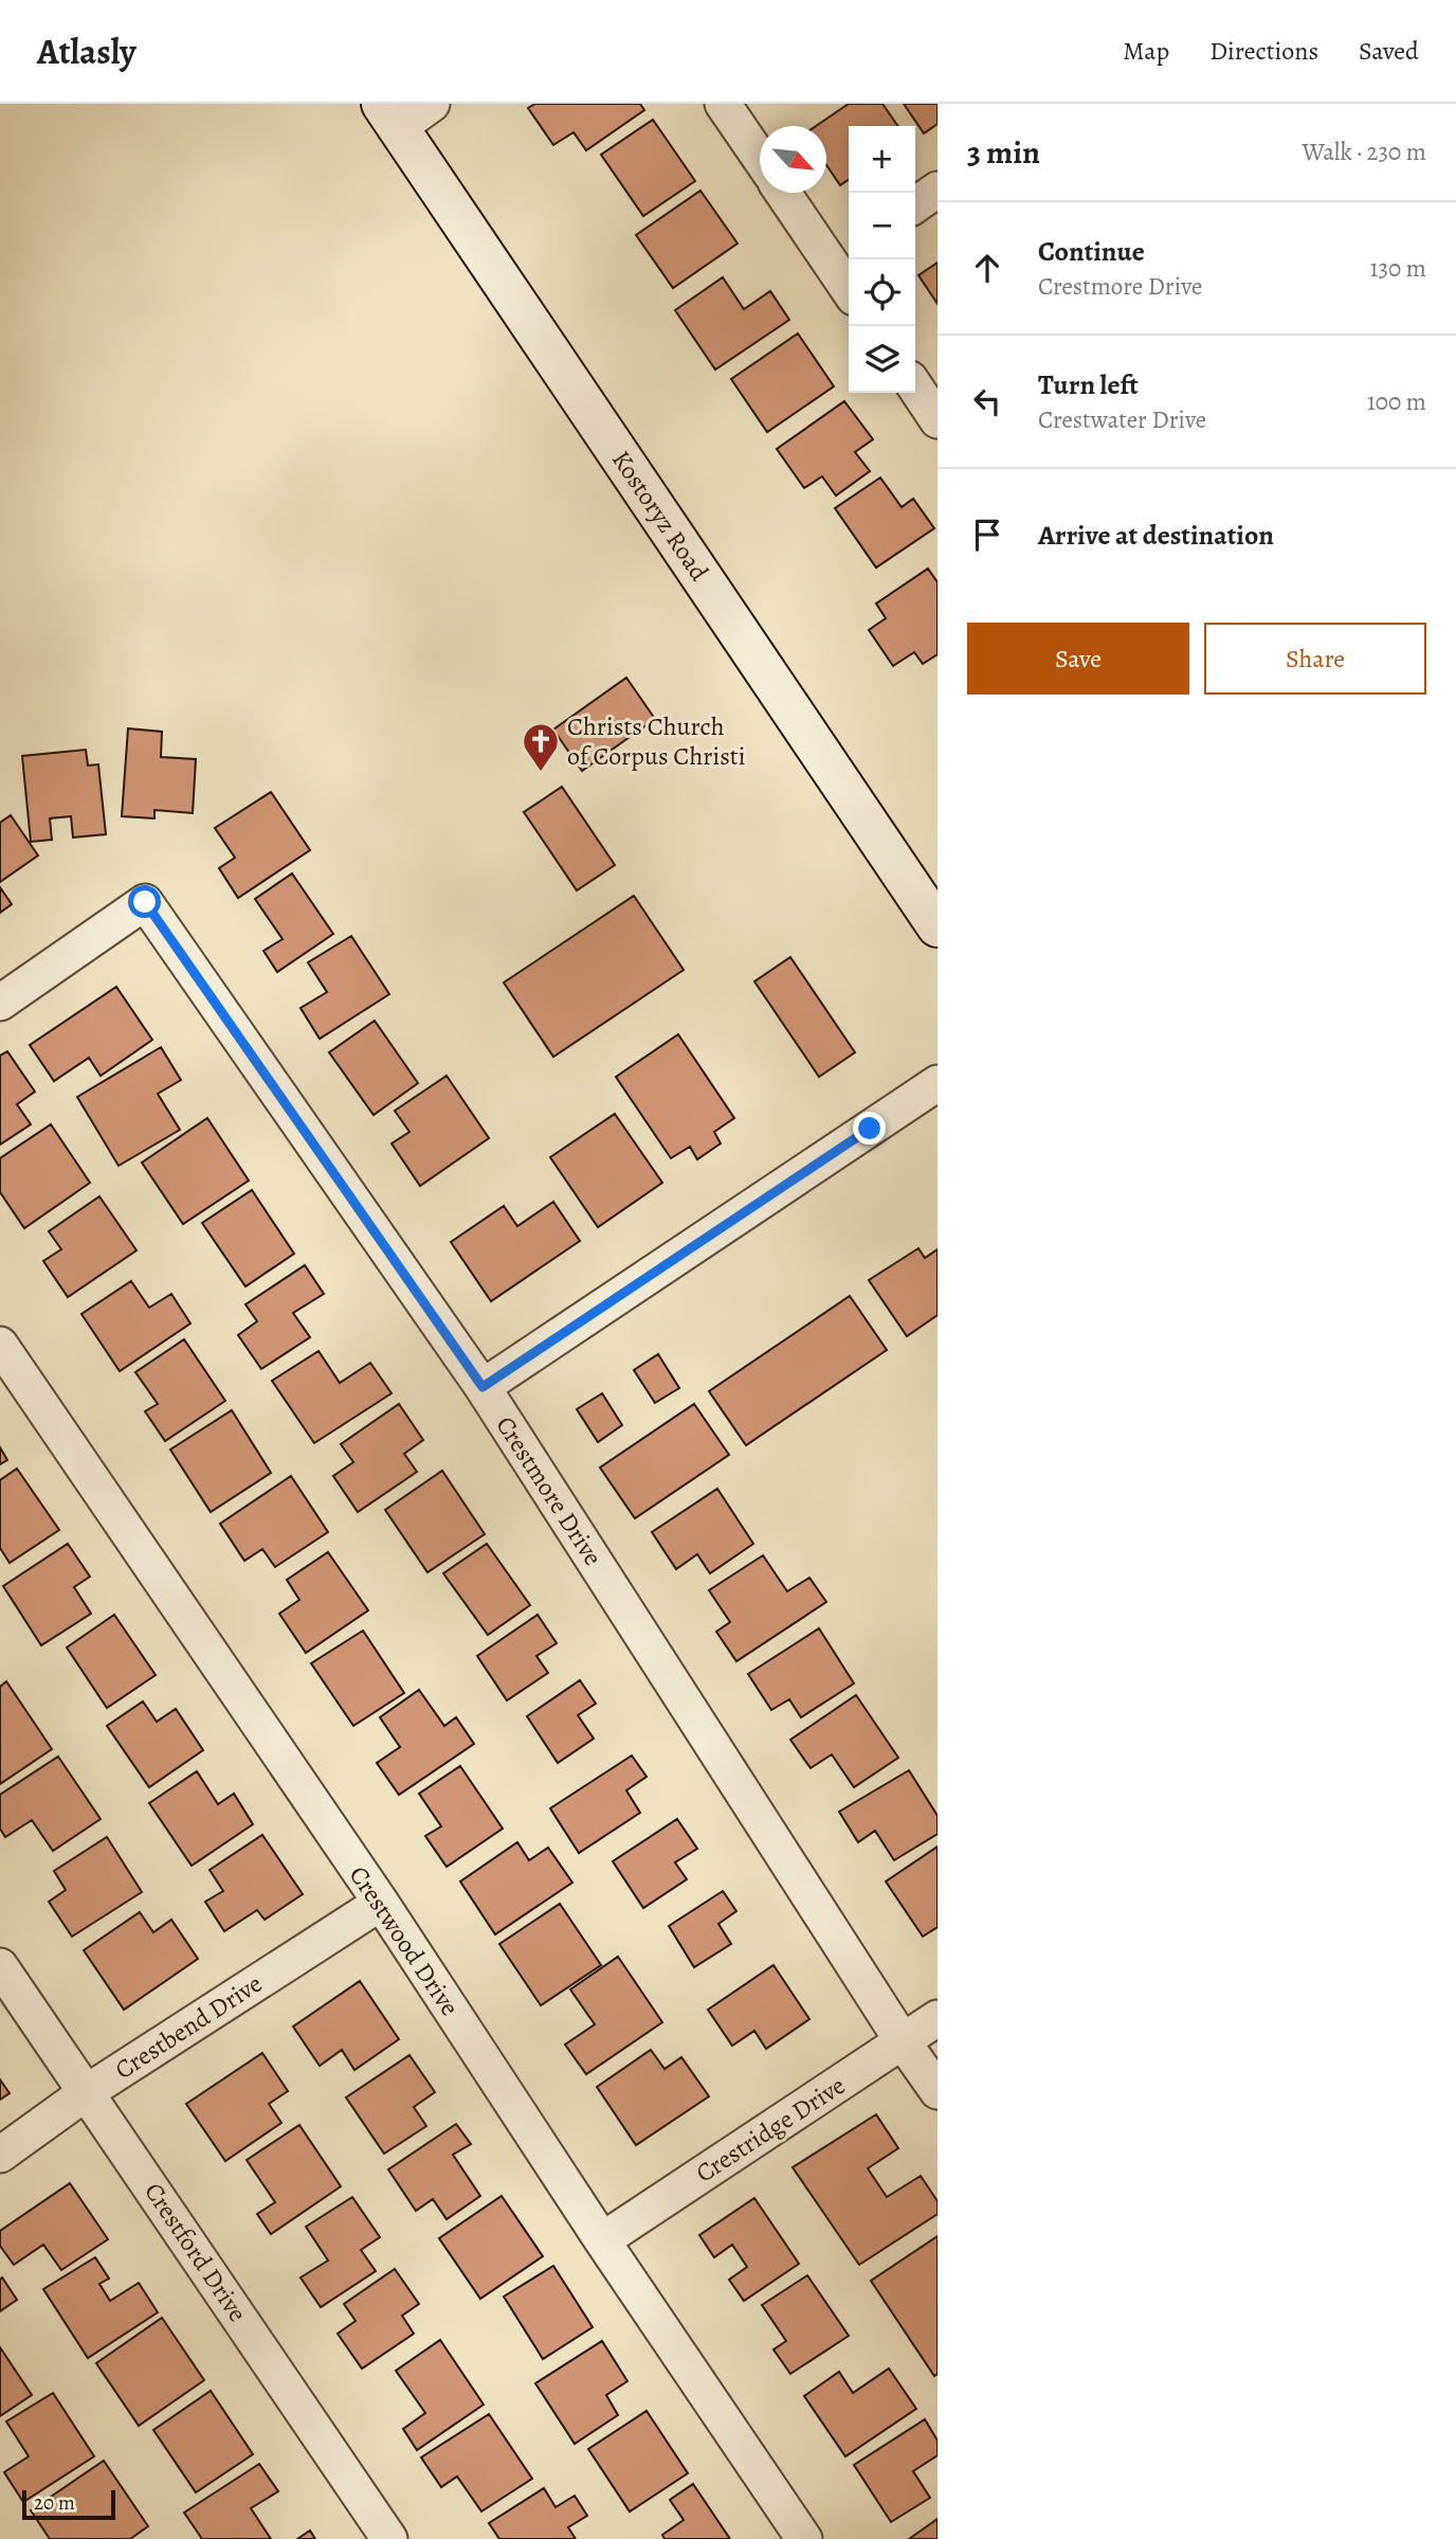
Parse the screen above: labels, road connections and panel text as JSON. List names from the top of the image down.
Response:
{
  "streets": {
    "main road": ["Kostoryz Road"],
    "street": [
      "Crestmore Drive",
      "Crestwood Drive",
      "Crestbend Drive",
      "Crestridge Drive",
      "Crestford Drive"
    ]
  },
  "crossings": [
    ["Crestmore Drive", "Crestridge Drive"],
    ["Crestwood Drive", "Crestbend Drive"],
    ["Crestwood Drive", "Crestridge Drive"],
    ["Crestbend Drive", "Crestford Drive"]
  ],
  "places": {
    "church": ["Christs Church of Corpus Christi"]
  },
  "scale_bar": "20 m",
  "north": "bottom right",
  "page": {
    "header": "Atlasly",
    "nav": ["Map", "Directions", "Saved"],
    "heading": ["3 min", "Walk · 230 m"],
    "map_buttons": ["+", "−"],
    "list": [
      ["Continue", "Crestmore Drive", "130 m"],
      ["Turn left", "Crestwater Drive", "100 m"],
      "Arrive at destination"
    ],
    "buttons": ["Save", "Share"],
    "scale": "20 m"
  }
}
